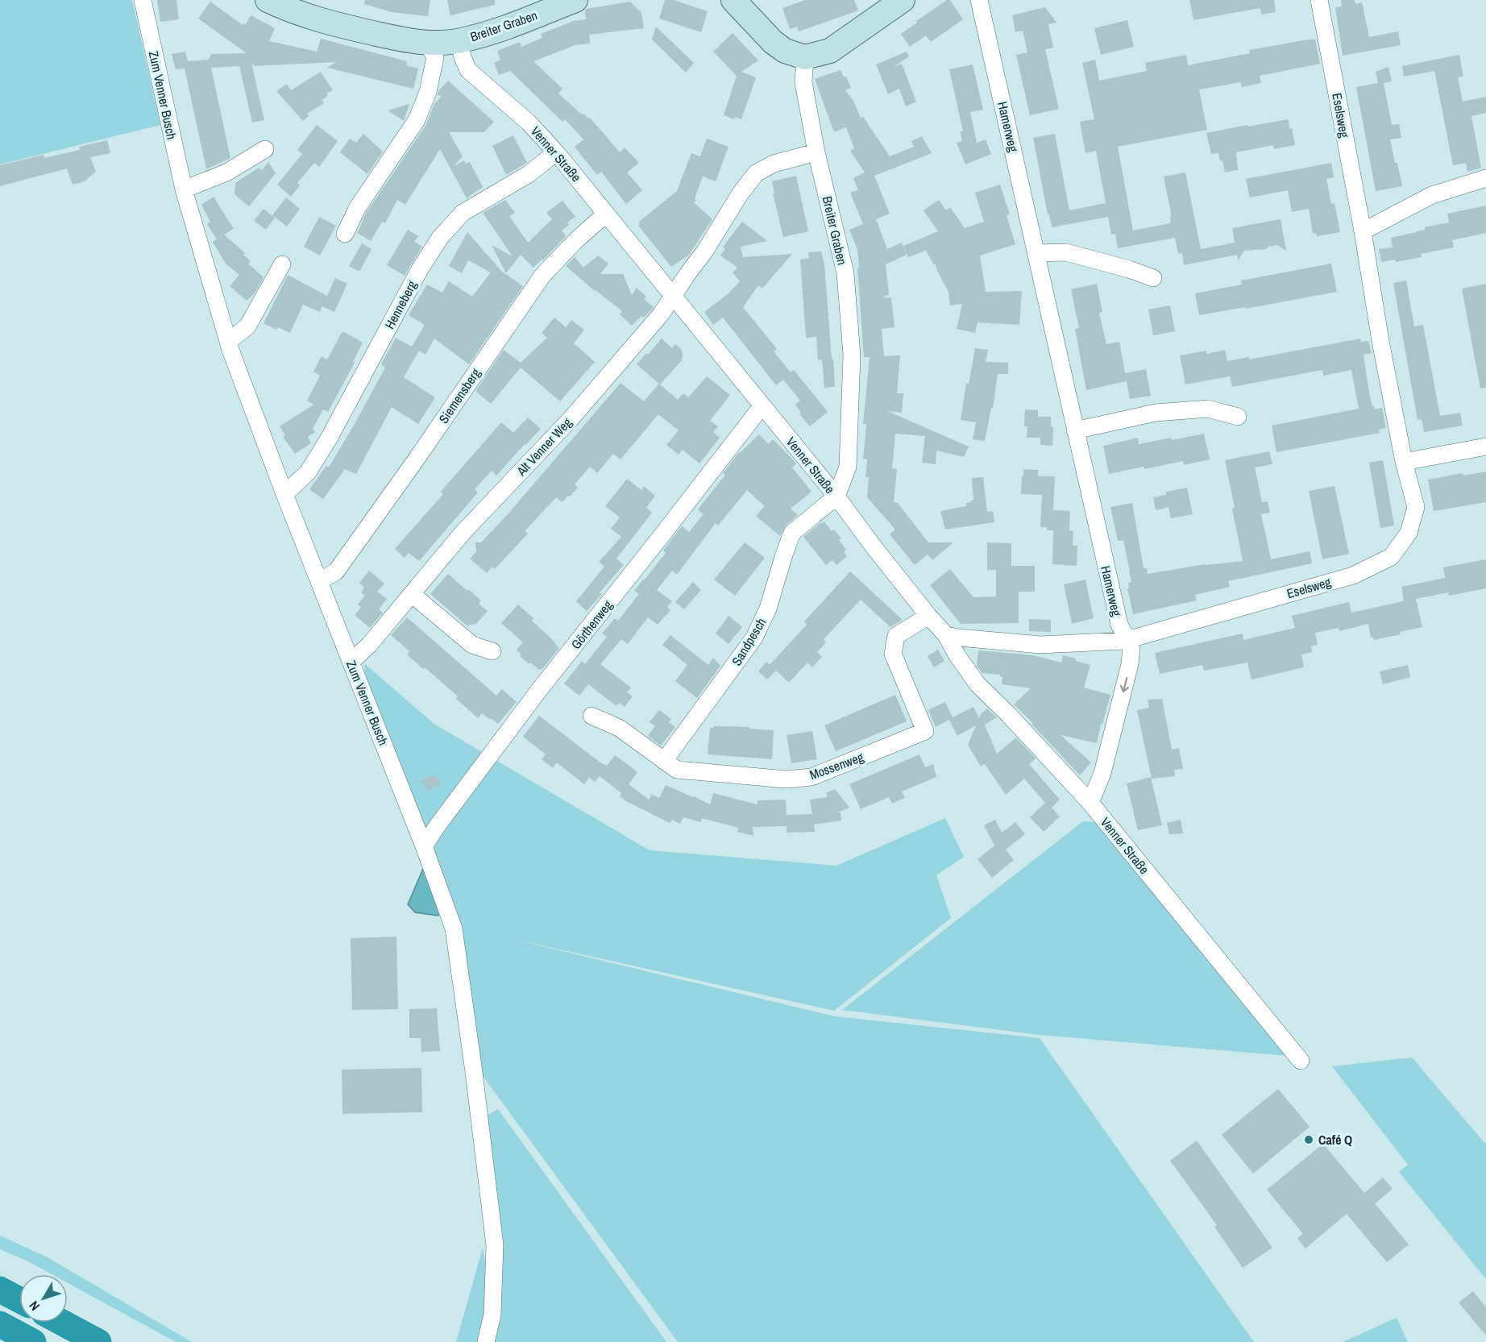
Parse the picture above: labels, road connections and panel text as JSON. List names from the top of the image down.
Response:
{
  "streets": {
    "street": [
      "Breiter Graben",
      "Zum Venner Busch",
      "Eselsweg",
      "Hamerweg",
      "Venner Straße",
      "Henneberg",
      "Siemensberg",
      "Alt Venner Weg",
      "Görthenweg",
      "Sandpesch",
      "Mossenweg"
    ]
  },
  "crossings": [
    ["Breiter Graben", "Venner Straße"],
    ["Breiter Graben", "Sandpesch"],
    ["Zum Venner Busch", "Henneberg"],
    ["Zum Venner Busch", "Siemensberg"],
    ["Zum Venner Busch", "Alt Venner Weg"],
    ["Zum Venner Busch", "Görthenweg"],
    ["Eselsweg", "Hamerweg"],
    ["Hamerweg", "Venner Straße"],
    ["Venner Straße", "Henneberg"],
    ["Venner Straße", "Siemensberg"],
    ["Venner Straße", "Alt Venner Weg"],
    ["Venner Straße", "Görthenweg"],
    ["Venner Straße", "Sandpesch"],
    ["Venner Straße", "Mossenweg"],
    ["Sandpesch", "Mossenweg"]
  ],
  "places": ["Café Q"],
  "north": "bottom left"
}
